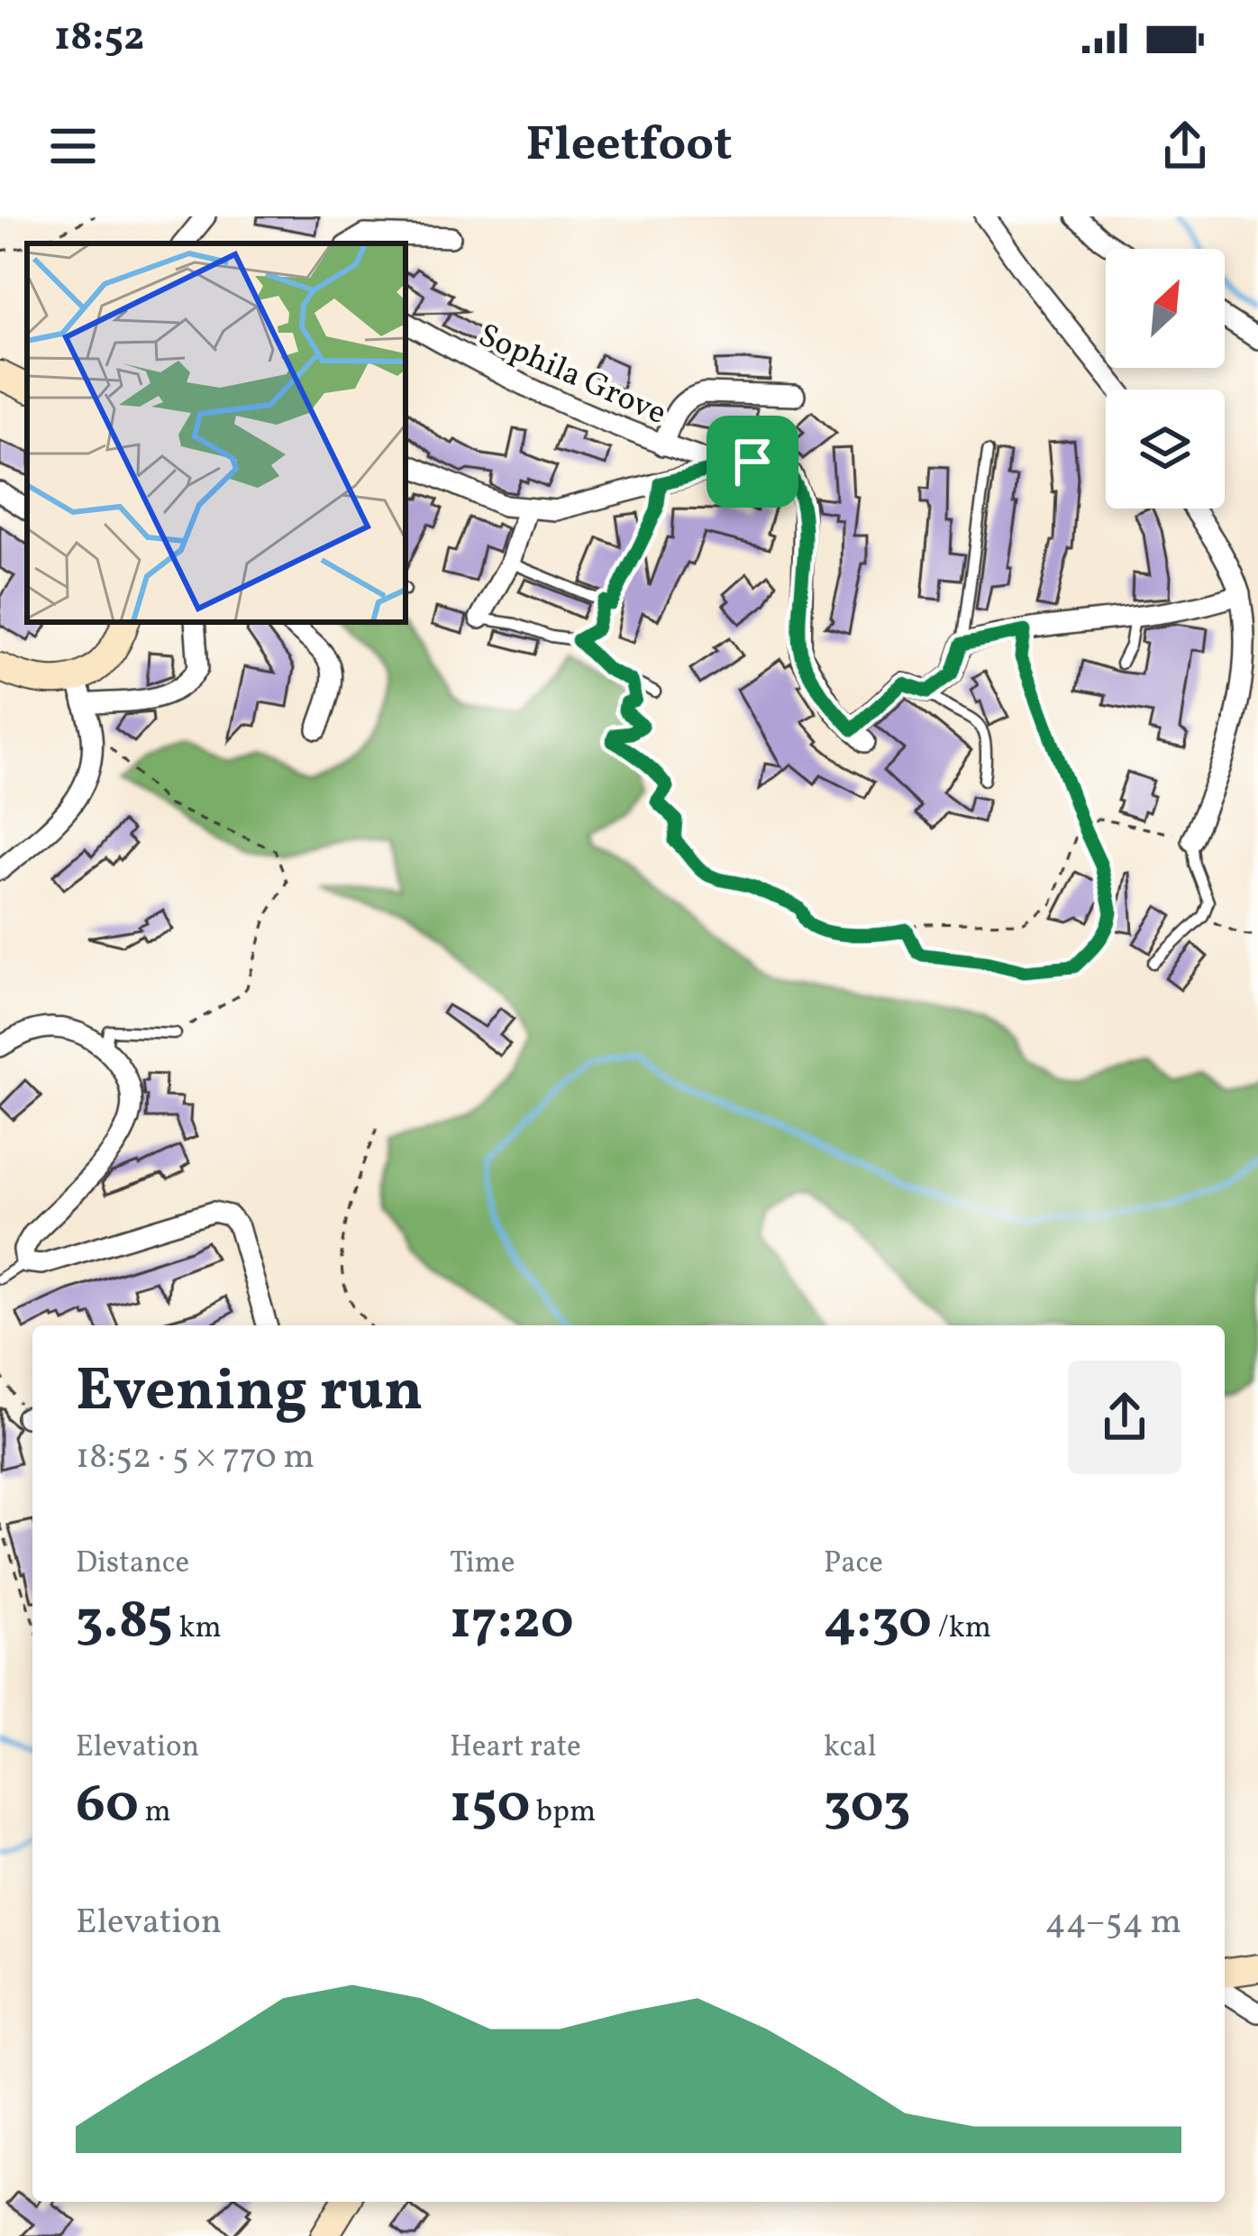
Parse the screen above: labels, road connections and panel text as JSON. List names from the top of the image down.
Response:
{
  "streets": {
    "street": ["Sophila Grove"]
  },
  "north": "top right",
  "page": {
    "status": "18:52",
    "header": "Fleetfoot",
    "heading": ["Evening run", "18:52 · 5 × 770 m"],
    "stats": [
      ["Distance", "3.85 km"],
      ["Time", "17:20"],
      ["Pace", "4:30 /km"],
      ["Elevation", "60 m"],
      ["Heart rate", "150 bpm"],
      ["kcal", "303"]
    ],
    "chart": ["Elevation", "44–54 m"]
  }
}
